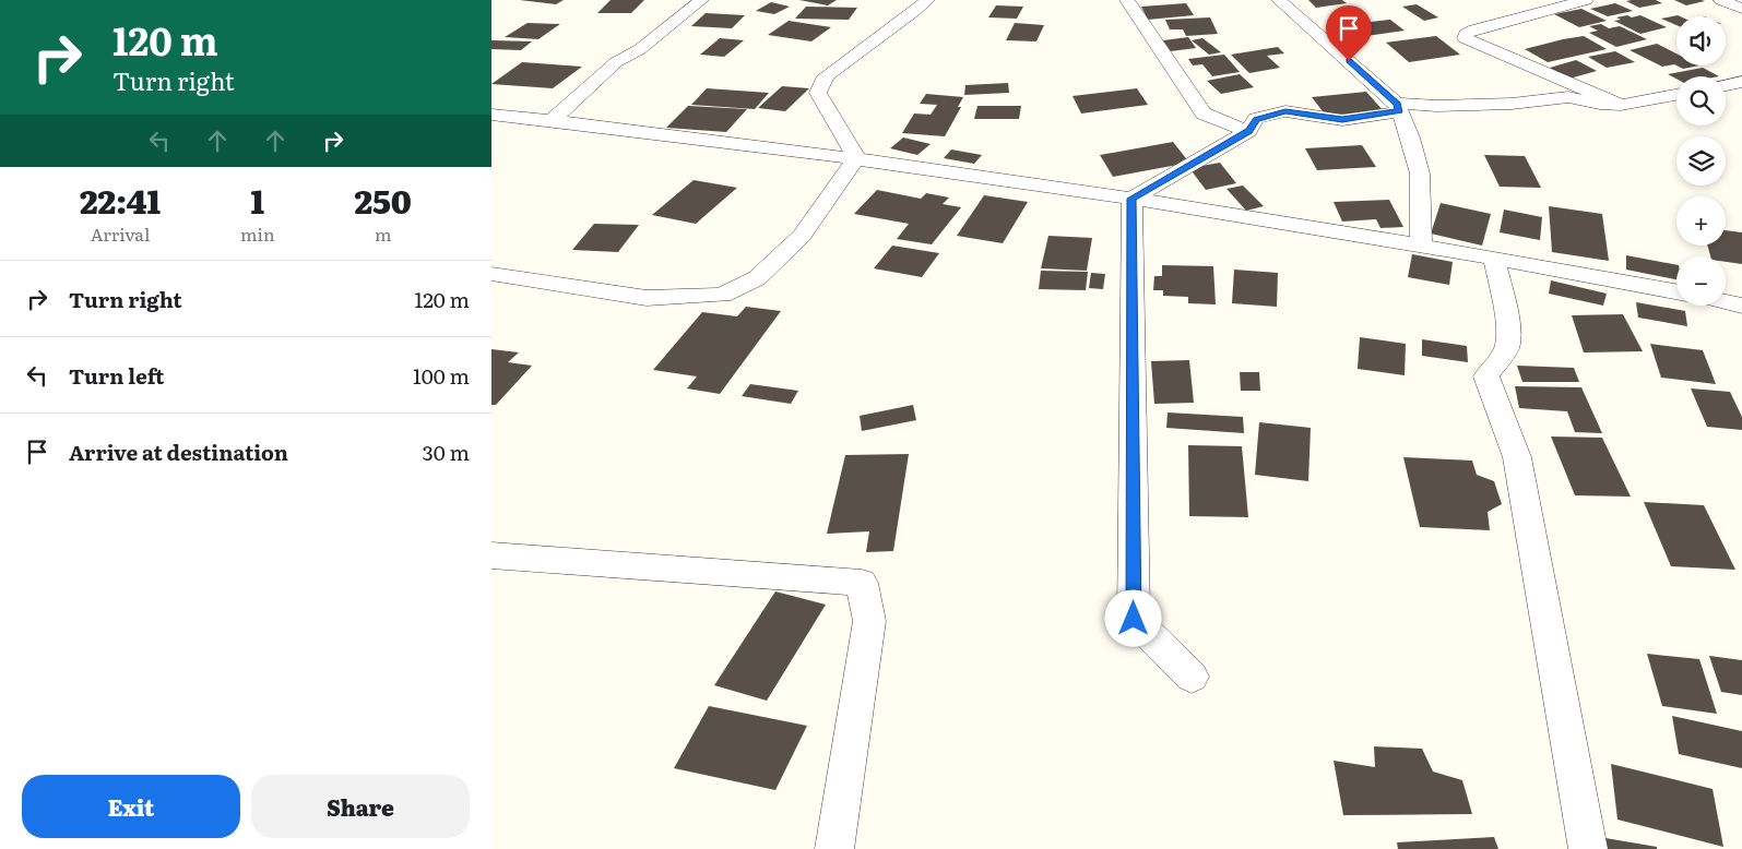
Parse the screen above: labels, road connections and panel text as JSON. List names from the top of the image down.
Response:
{
  "page": {
    "turn": ["120 m", "Turn right"],
    "map_buttons": ["+", "−"],
    "eta": [
      "22:41",
      "Arrival",
      "1",
      "min",
      "250",
      "m"
    ],
    "list": [
      {
        "name": "Turn right",
        "value": "120 m"
      },
      {
        "name": "Turn left",
        "value": "100 m"
      },
      {
        "name": "Arrive at destination",
        "value": "30 m"
      }
    ],
    "buttons": ["Exit", "Share"]
  }
}
